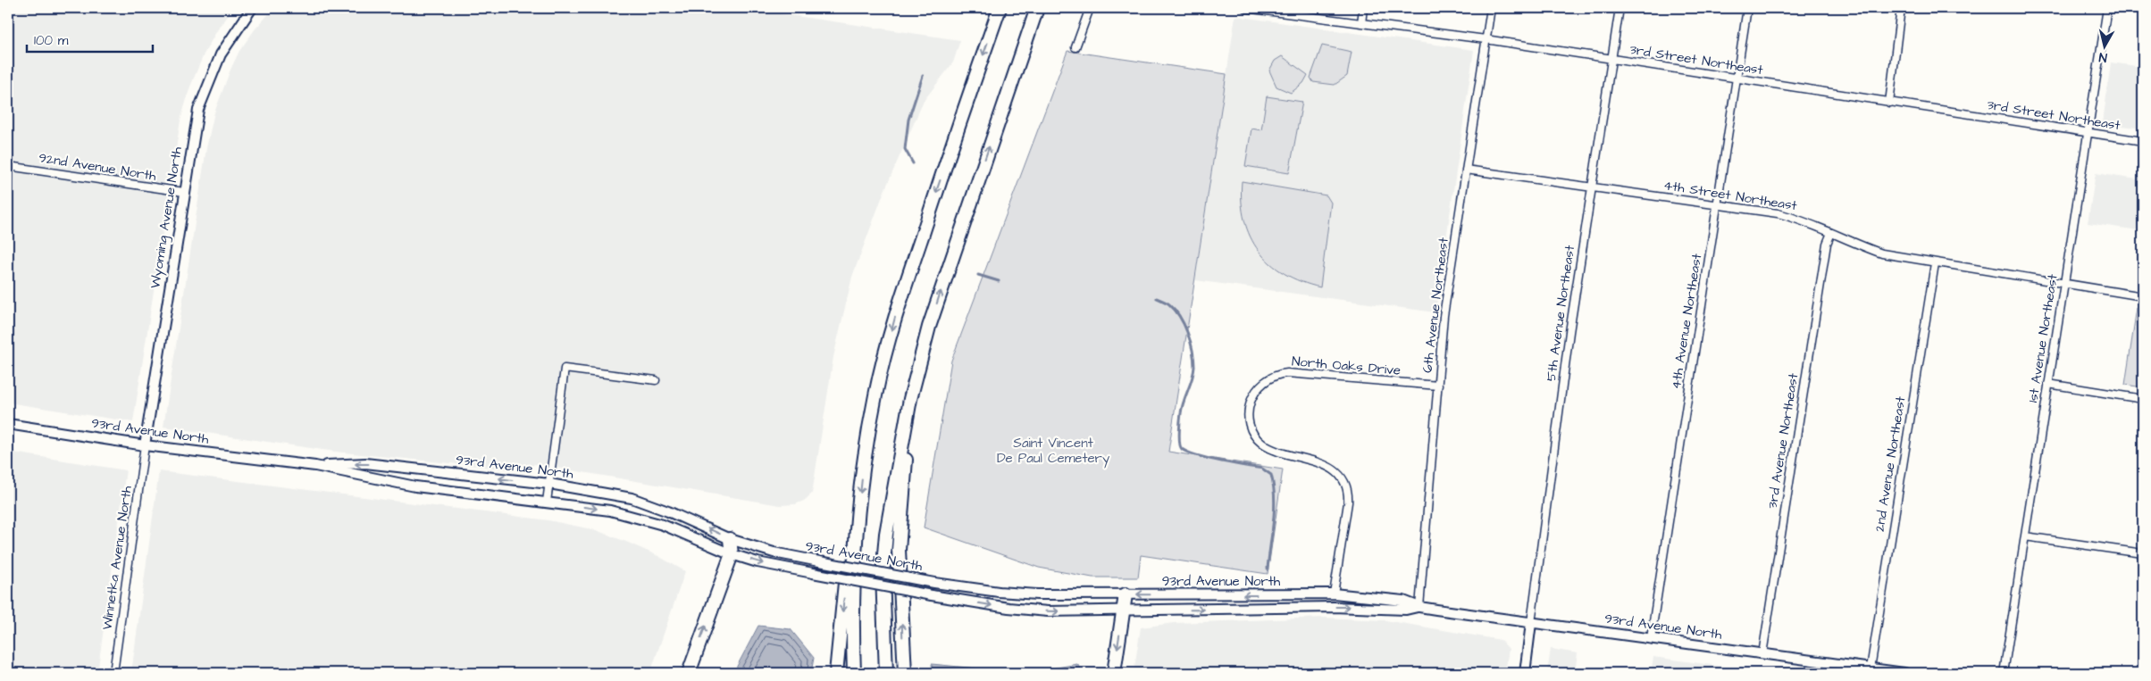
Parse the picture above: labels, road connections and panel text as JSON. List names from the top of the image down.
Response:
{
  "streets": {
    "street": [
      "3rd Street Northeast",
      "92nd Avenue North",
      "4th Street Northeast",
      "Wyoming Avenue North",
      "6th Avenue Northeast",
      "5th Avenue Northeast",
      "4th Avenue Northeast",
      "1st Avenue Northeast",
      "North Oaks Drive",
      "93rd Avenue North",
      "3rd Avenue Northeast",
      "2nd Avenue Northeast",
      "Winnetka Avenue North"
    ]
  },
  "crossings": [
    ["3rd Street Northeast", "6th Avenue Northeast"],
    ["3rd Street Northeast", "5th Avenue Northeast"],
    ["3rd Street Northeast", "4th Avenue Northeast"],
    ["3rd Street Northeast", "1st Avenue Northeast"],
    ["92nd Avenue North", "Wyoming Avenue North"],
    ["4th Street Northeast", "6th Avenue Northeast"],
    ["4th Street Northeast", "5th Avenue Northeast"],
    ["4th Street Northeast", "4th Avenue Northeast"],
    ["4th Street Northeast", "1st Avenue Northeast"],
    ["4th Street Northeast", "3rd Avenue Northeast"],
    ["4th Street Northeast", "2nd Avenue Northeast"],
    ["Wyoming Avenue North", "93rd Avenue North"],
    ["Wyoming Avenue North", "Winnetka Avenue North"],
    ["6th Avenue Northeast", "North Oaks Drive"],
    ["6th Avenue Northeast", "93rd Avenue North"],
    ["5th Avenue Northeast", "93rd Avenue North"],
    ["4th Avenue Northeast", "93rd Avenue North"],
    ["North Oaks Drive", "93rd Avenue North"],
    ["93rd Avenue North", "3rd Avenue Northeast"],
    ["93rd Avenue North", "2nd Avenue Northeast"],
    ["93rd Avenue North", "Winnetka Avenue North"]
  ],
  "parks": ["Saint Vincent De Paul Cemetery"],
  "scale_bar": "100 m",
  "north": "bottom"
}
